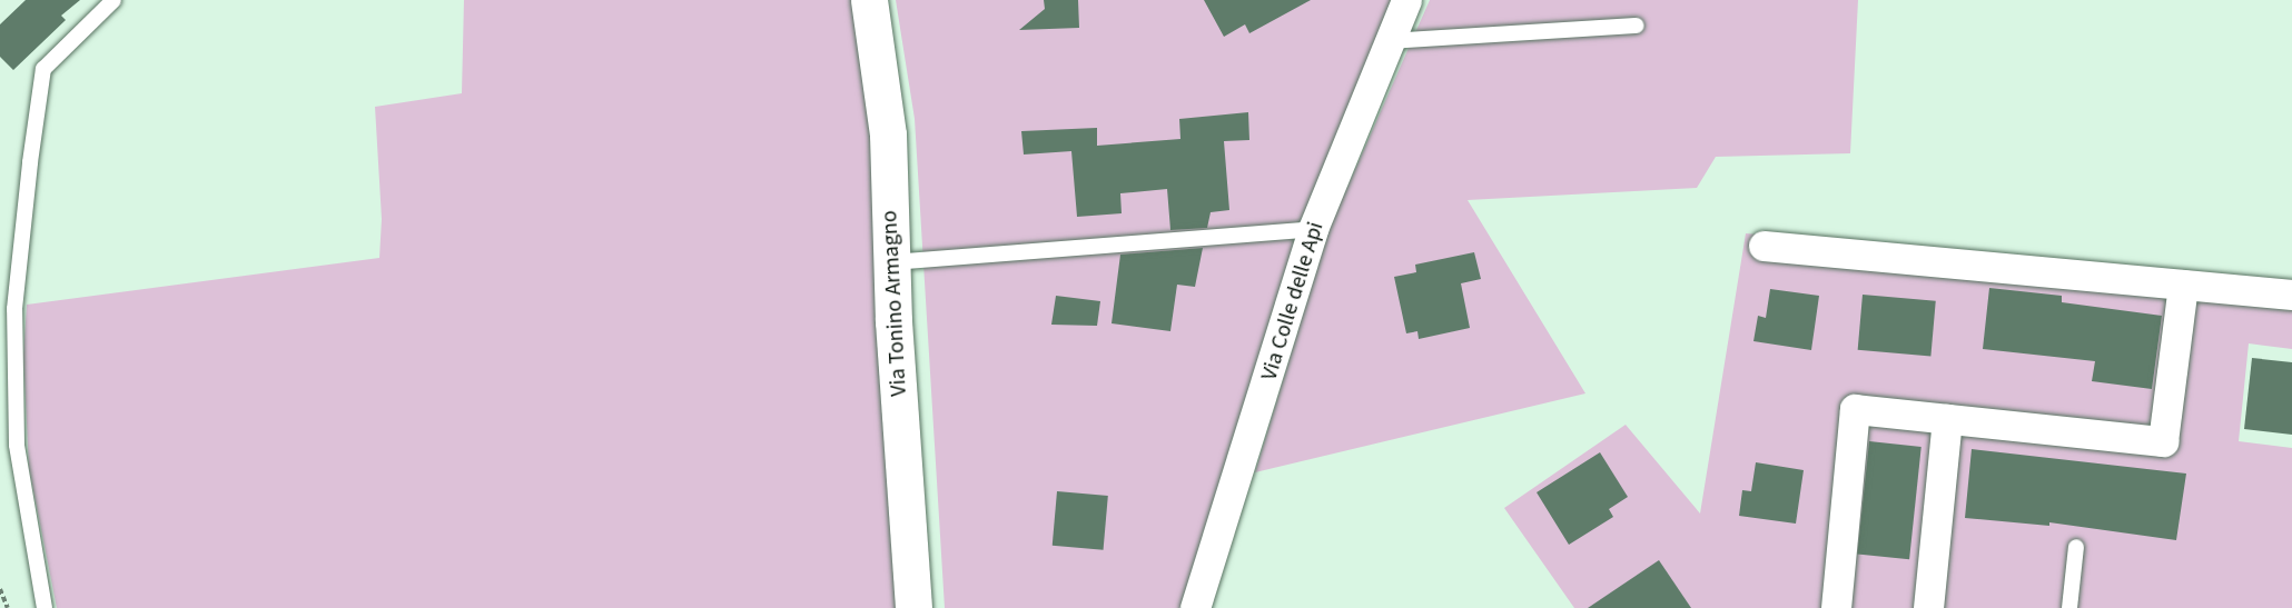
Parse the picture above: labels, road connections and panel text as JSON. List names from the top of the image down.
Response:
{
  "streets": {
    "street": ["Via Colle delle Api", "Via Tonino Armagno"]
  }
}
